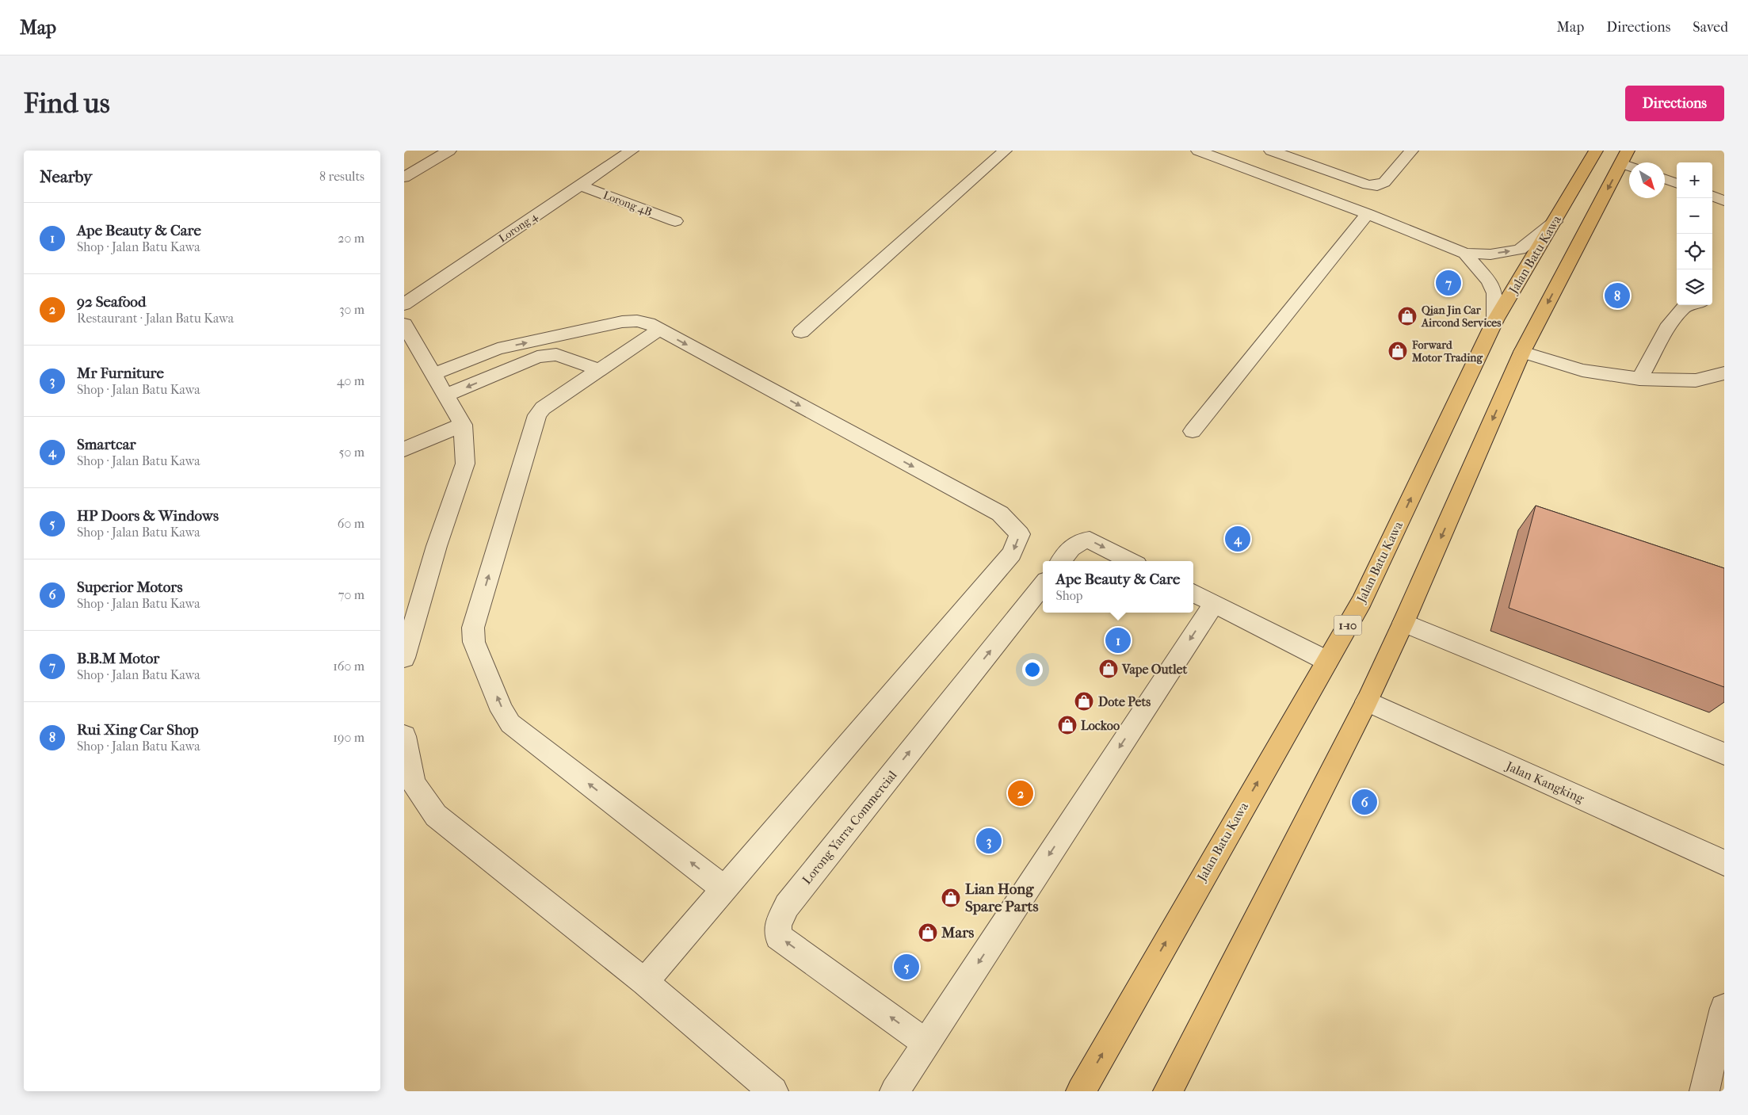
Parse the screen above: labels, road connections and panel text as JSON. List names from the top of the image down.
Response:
{
  "streets": {
    "highway": ["Jalan Batu Kawa", "1-10"],
    "street": [
      "Lorong 4B",
      "Lorong 4",
      "Jalan Kangking",
      "Lorong Yarra Commercial"
    ]
  },
  "crossings": [
    ["Lorong 4B", "Lorong 4"]
  ],
  "places": {
    "shop": [
      "Qian Jin Car Aircond Services",
      "Forward Motor Trading",
      "Vape Outlet",
      "Dote Pets",
      "Lockoo",
      "Lian Hong Spare Parts",
      "Mars"
    ]
  },
  "north": "bottom right",
  "page": {
    "header": "Map",
    "nav": ["Map", "Directions", "Saved"],
    "buttons": "Directions",
    "title": "Find us",
    "heading": ["Nearby", "8 results"],
    "map_buttons": ["+", "−"],
    "list": [
      {
        "mark": "1",
        "name": "Ape Beauty & Care",
        "note": "Shop · Jalan Batu Kawa",
        "value": "20 m"
      },
      {
        "mark": "2",
        "name": "92 Seafood",
        "note": "Restaurant · Jalan Batu Kawa",
        "value": "30 m"
      },
      {
        "mark": "3",
        "name": "Mr Furniture",
        "note": "Shop · Jalan Batu Kawa",
        "value": "40 m"
      },
      {
        "mark": "4",
        "name": "Smartcar",
        "note": "Shop · Jalan Batu Kawa",
        "value": "50 m"
      },
      {
        "mark": "5",
        "name": "HP Doors & Windows",
        "note": "Shop · Jalan Batu Kawa",
        "value": "60 m"
      },
      {
        "mark": "6",
        "name": "Superior Motors",
        "note": "Shop · Jalan Batu Kawa",
        "value": "70 m"
      },
      {
        "mark": "7",
        "name": "B.B.M Motor",
        "note": "Shop · Jalan Batu Kawa",
        "value": "160 m"
      },
      {
        "mark": "8",
        "name": "Rui Xing Car Shop",
        "note": "Shop · Jalan Batu Kawa",
        "value": "190 m"
      }
    ],
    "pins": [
      "7",
      "8",
      "4",
      "1",
      "2",
      "6",
      "3",
      "5"
    ],
    "popup": ["Ape Beauty & Care", "Shop"]
  }
}
